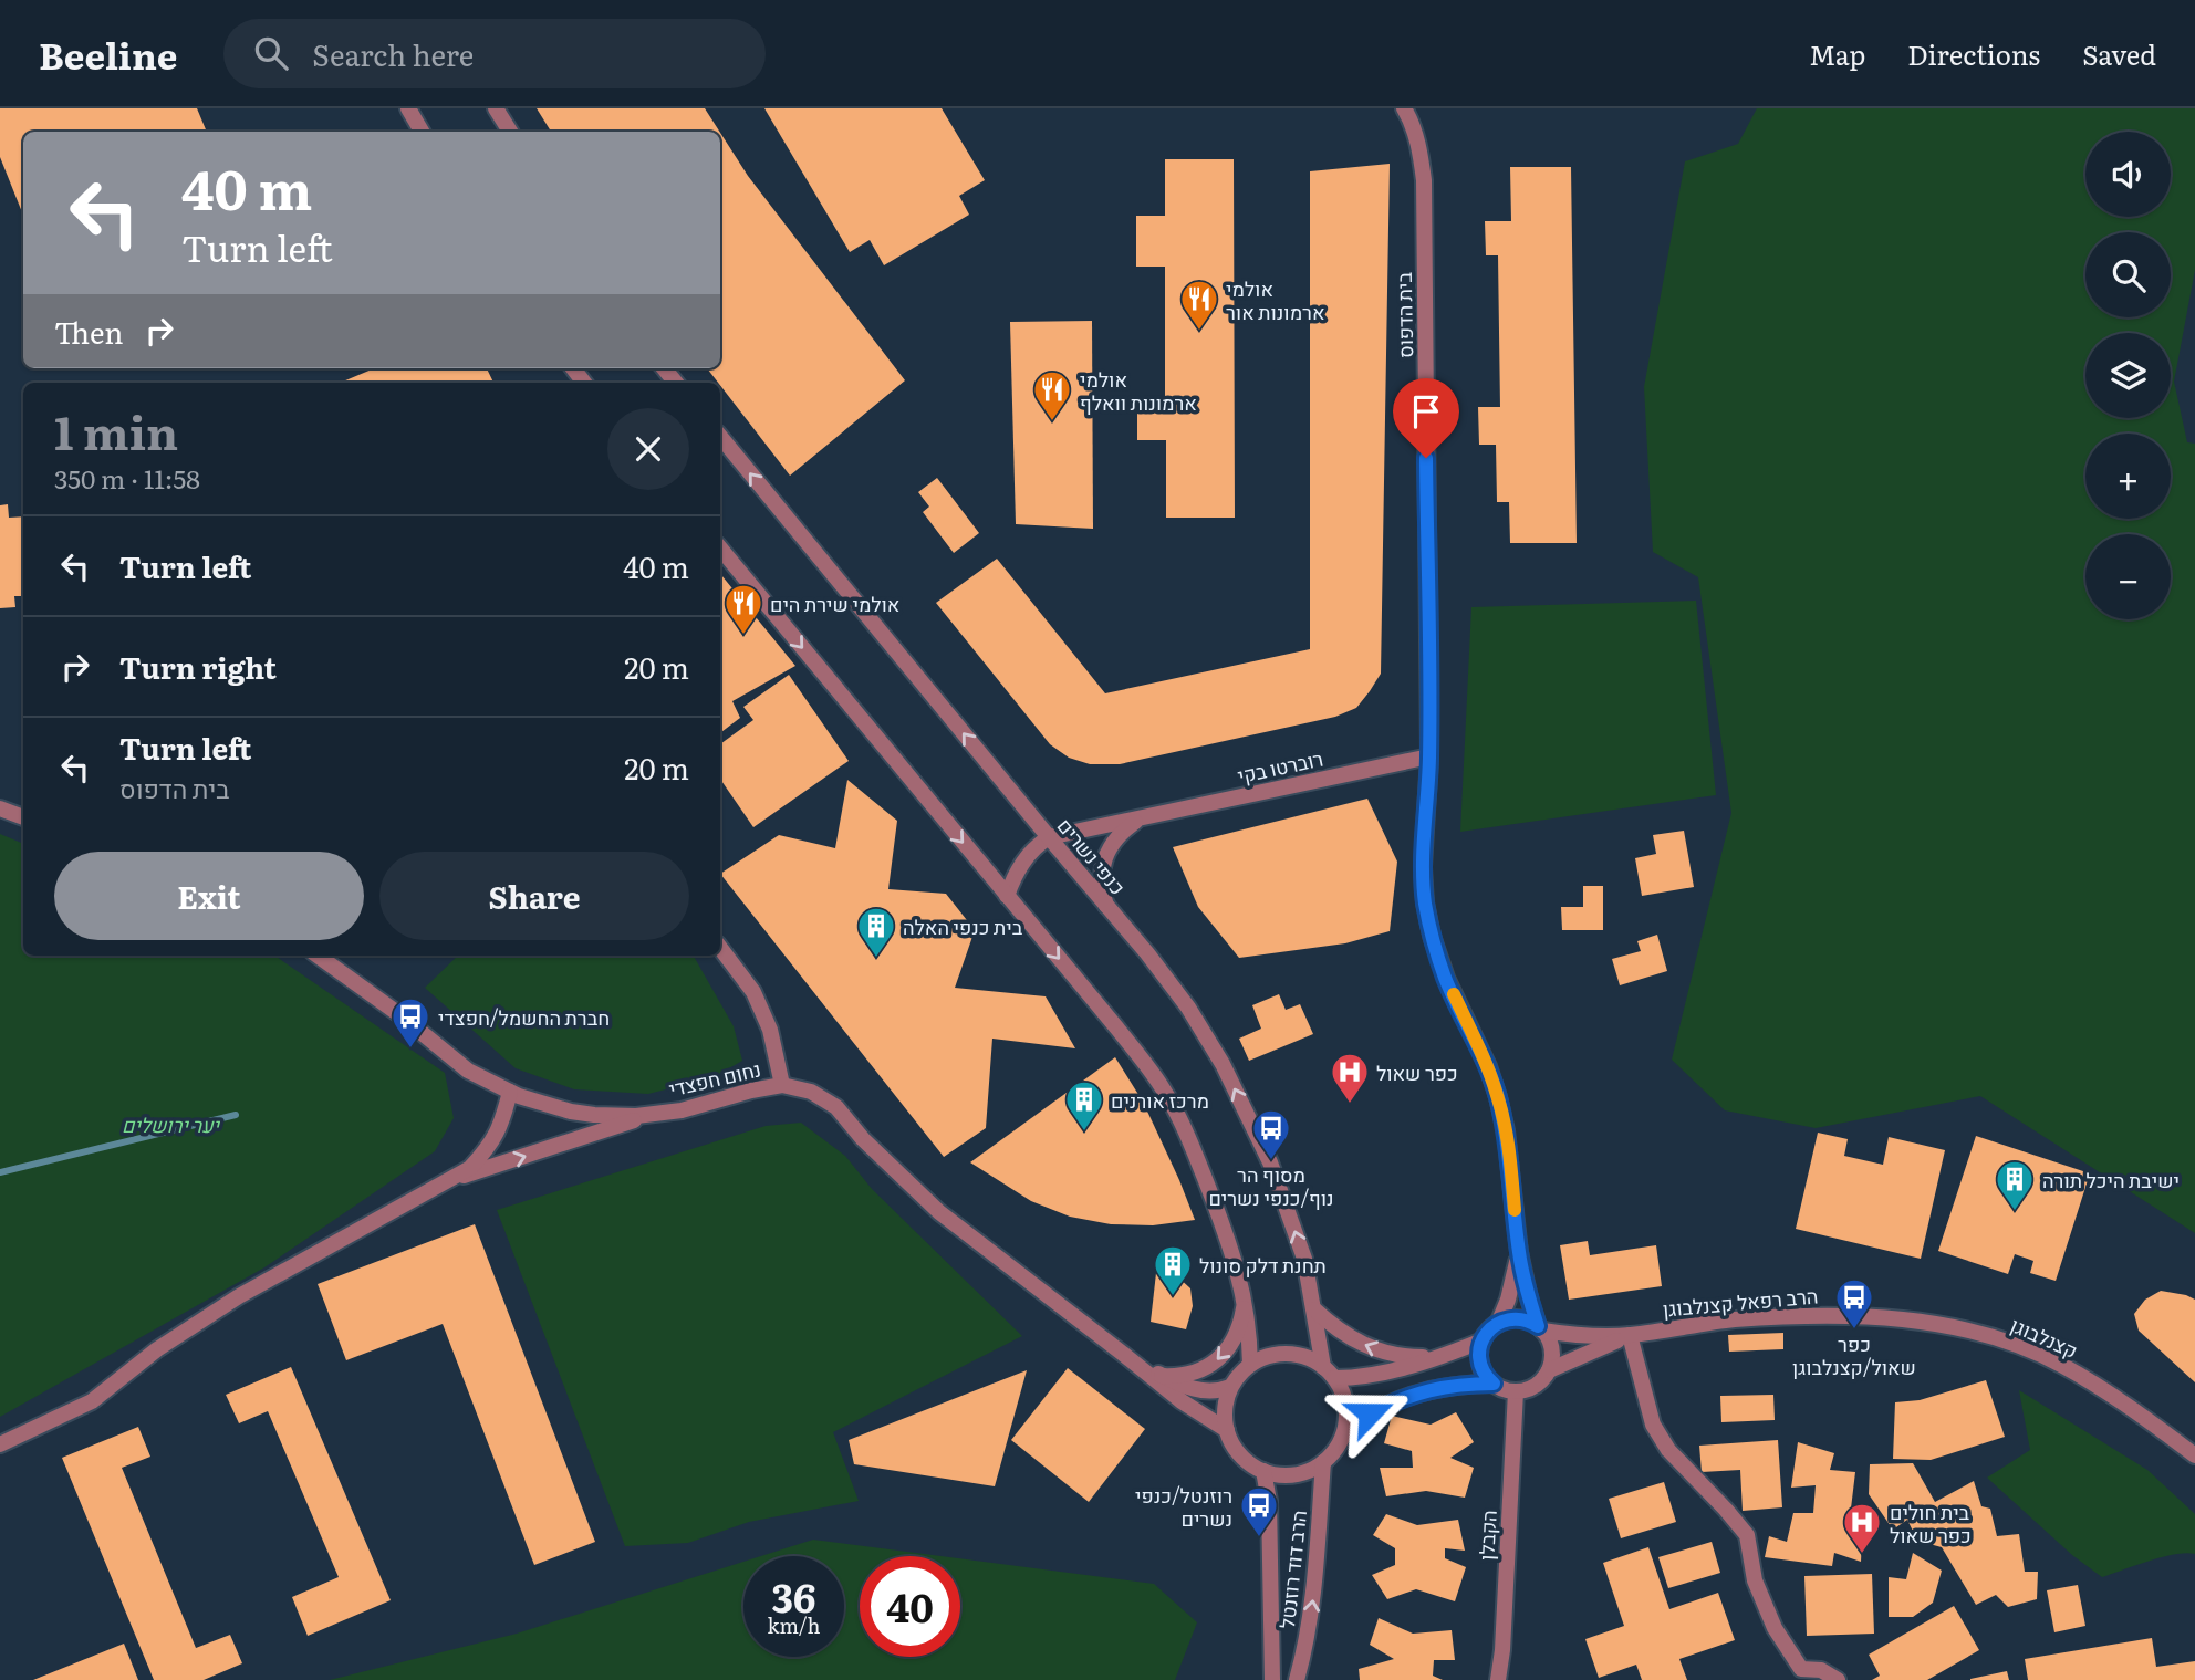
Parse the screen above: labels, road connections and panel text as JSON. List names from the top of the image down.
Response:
{
  "streets": {
    "street": [
      "בית הדפוס",
      "רוברטו בקי",
      "כנפי נשרים",
      "נחום חפצדי",
      "הרב רפאל קצנלבוגן",
      "קצנלבוגן",
      "הקבלן",
      "הרב דוד רוזנטל"
    ]
  },
  "crossings": [
    ["בית הדפוס", "רוברטו בקי"],
    ["בית הדפוס", "הרב רפאל קצנלבוגן"],
    ["בית הדפוס", "הקבלן"],
    ["רוברטו בקי", "כנפי נשרים"],
    ["כנפי נשרים", "נחום חפצדי"],
    ["כנפי נשרים", "הרב דוד רוזנטל"],
    ["נחום חפצדי", "הרב דוד רוזנטל"],
    ["הרב רפאל קצנלבוגן", "קצנלבוגן"],
    ["הרב רפאל קצנלבוגן", "הקבלן"]
  ],
  "parks": ["יער ירושלים"],
  "places": {
    "restaurant": ["אולמי ארמונות אור", "אולמי ארמונות וואלף", "אולמי שירת הים"],
    "building": [
      "בית כנפי האלה",
      "מרכז אורנים",
      "ישיבת היכל תורה",
      "תחנת דלק סונול"
    ],
    "bus stop": [
      "חברת החשמל/חפצדי",
      "מסוף הר נוף/כנפי נשרים",
      "כפר שאול/קצנלבוגן",
      "רוזנטל/כנפי נשרים"
    ],
    "hospital": ["כפר שאול", "בית חולים כפר שאול"]
  },
  "page": {
    "header": "Beeline",
    "search": "Search here",
    "nav": ["Map", "Directions", "Saved"],
    "map_buttons": ["+", "−"],
    "turn": ["40 m", "Turn left"],
    "then": "Then",
    "heading": ["1 min", "350 m · 11:58"],
    "list": [
      {
        "name": "Turn left",
        "value": "40 m"
      },
      {
        "name": "Turn right",
        "value": "20 m"
      },
      {
        "name": "Turn left",
        "note": "בית הדפוס",
        "value": "20 m"
      }
    ],
    "buttons": ["Exit", "Share"],
    "speed": "36 km/h",
    "limit": "40"
  }
}
